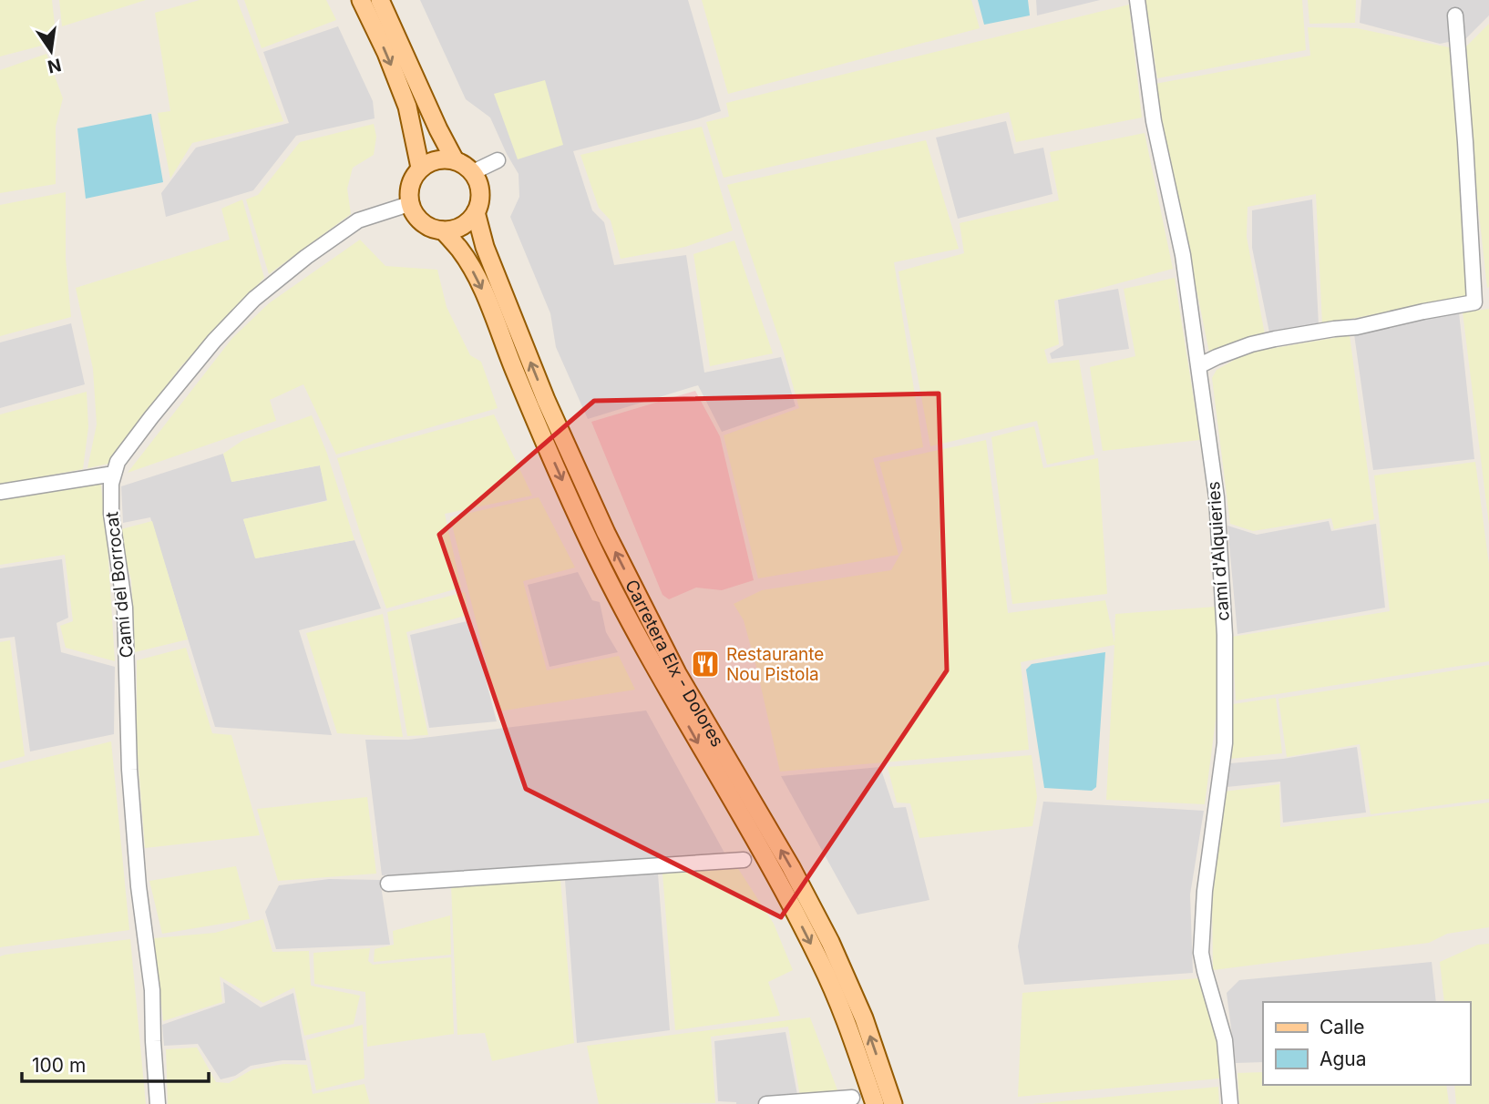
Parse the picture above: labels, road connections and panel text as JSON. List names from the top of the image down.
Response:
{
  "streets": {
    "main road": ["Carretera Elx - Dolores"],
    "street": ["camí d'Alquieries", "Camí del Borrocat"]
  },
  "crossings": [
    ["Camí del Borrocat", "Carretera Elx - Dolores"]
  ],
  "places": {
    "restaurant": ["Restaurante Nou Pistola"]
  },
  "legend": ["Calle", "Agua"],
  "scale_bar": "100 m",
  "north": "bottom"
}
